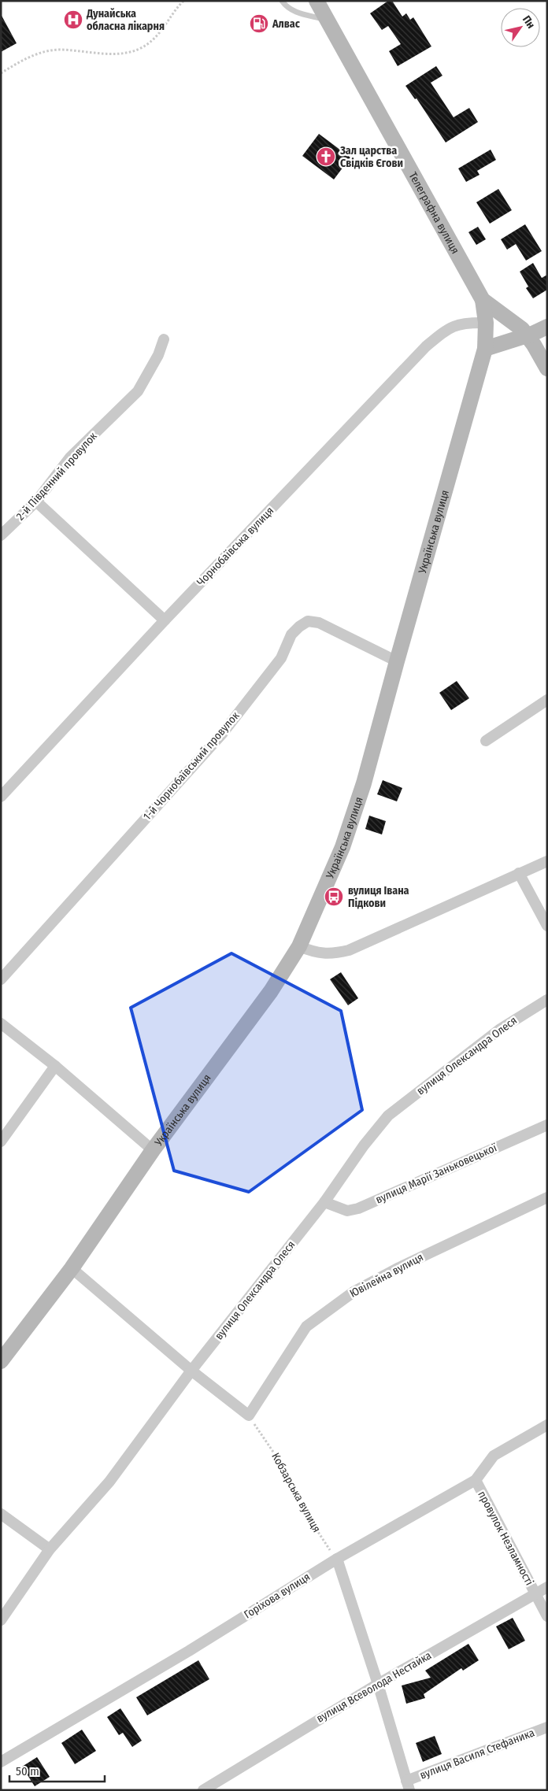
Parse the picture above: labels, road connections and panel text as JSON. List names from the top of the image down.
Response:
{
  "streets": {
    "street": [
      "Телеграфна вулиця",
      "2-й Південний провулок",
      "Українська вулиця",
      "Чорнобаївська вулиця",
      "1-й Чорнобаївський провулок",
      "вулиця Олександра Олеся",
      "вулиця Марії Заньковецької",
      "Ювілейна вулиця",
      "провулок Незламності",
      "Горіхова вулиця",
      "вулиця Всеволода Нестайка",
      "вулиця Василя Стефаника"
    ],
    "path": ["Кобзарська вулиця"]
  },
  "crossings": [
    ["Телеграфна вулиця", "Українська вулиця"],
    ["Українська вулиця", "Чорнобаївська вулиця"],
    ["Українська вулиця", "1-й Чорнобаївський провулок"],
    ["вулиця Олександра Олеся", "вулиця Марії Заньковецької"],
    ["Ювілейна вулиця", "Кобзарська вулиця"],
    ["Кобзарська вулиця", "Горіхова вулиця"],
    ["провулок Незламності", "Горіхова вулиця"],
    ["провулок Незламності", "вулиця Всеволода Нестайка"]
  ],
  "places": {
    "hospital": ["Дунайська обласна лікарня"],
    "fuel station": ["Алвас"],
    "church": ["Зал царства Свідків Єгови"],
    "bus stop": ["вулиця Івана Підкови"]
  },
  "scale_bar": "50 m",
  "north": "top right"
}
